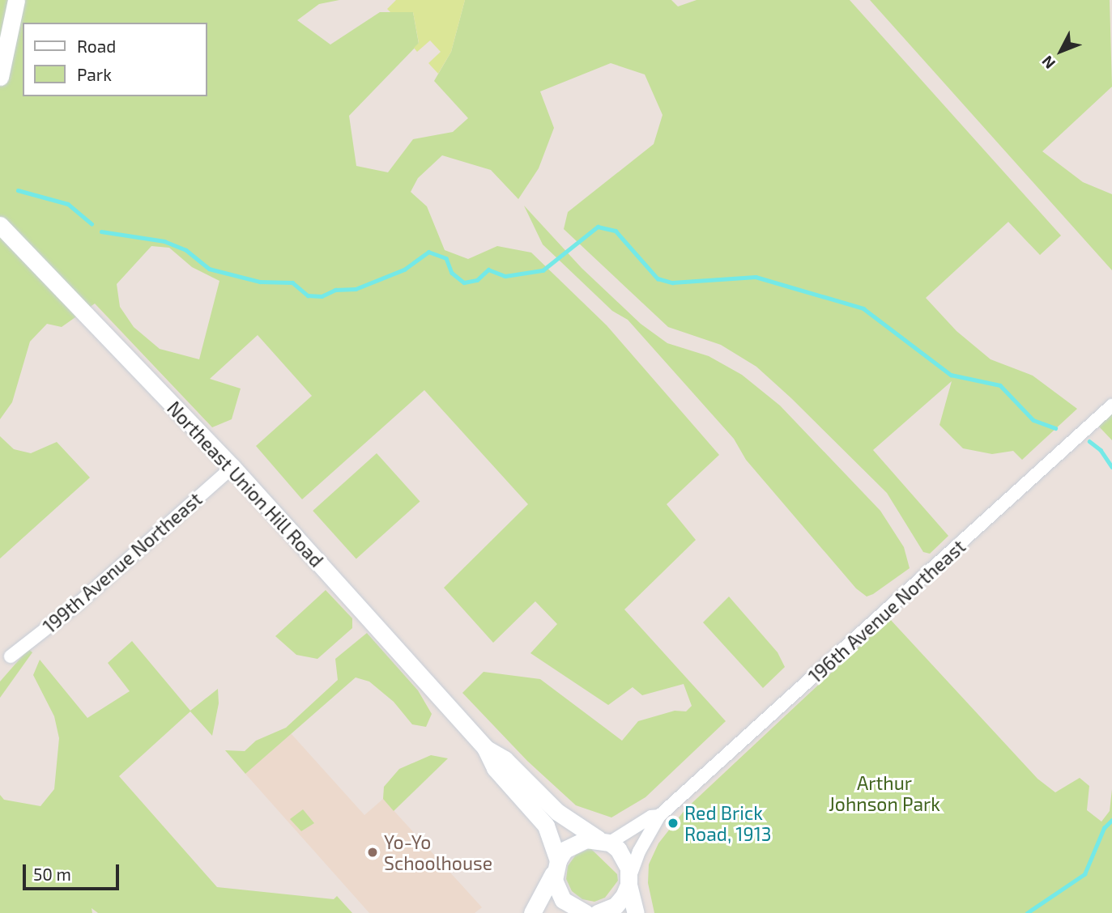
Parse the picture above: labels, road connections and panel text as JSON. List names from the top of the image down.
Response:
{
  "streets": {
    "street": ["Northeast Union Hill Road", "199th Avenue Northeast", "196th Avenue Northeast"]
  },
  "crossings": [
    ["Northeast Union Hill Road", "199th Avenue Northeast"],
    ["Northeast Union Hill Road", "196th Avenue Northeast"]
  ],
  "parks": ["Arthur Johnson Park"],
  "places": ["Red Brick Road, 1913", "Yo-Yo Schoolhouse"],
  "legend": ["Road", "Park"],
  "scale_bar": "50 m",
  "north": "bottom left"
}
